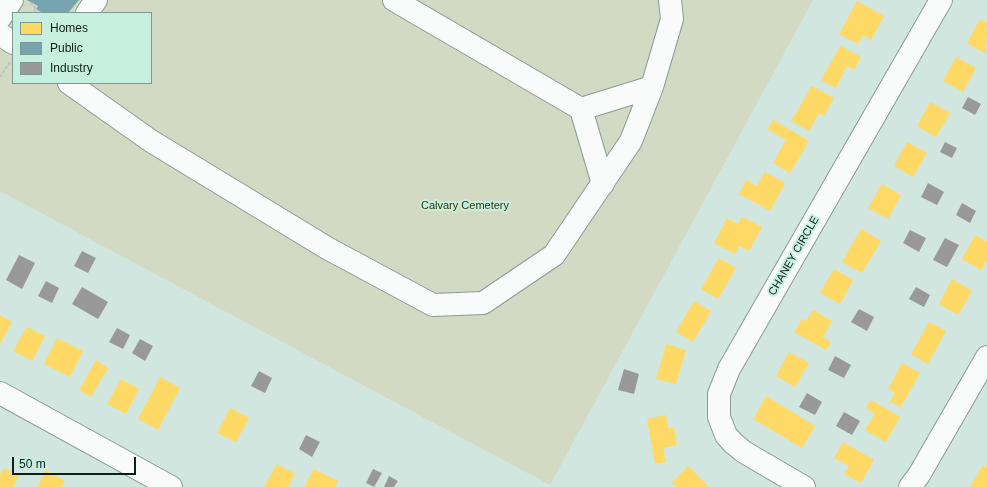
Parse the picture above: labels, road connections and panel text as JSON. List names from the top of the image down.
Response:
{
  "streets": {
    "street": ["CHANEY CIRCLE"]
  },
  "parks": ["Calvary Cemetery"],
  "legend": ["Homes", "Public", "Industry"],
  "scale_bar": "50 m"
}
